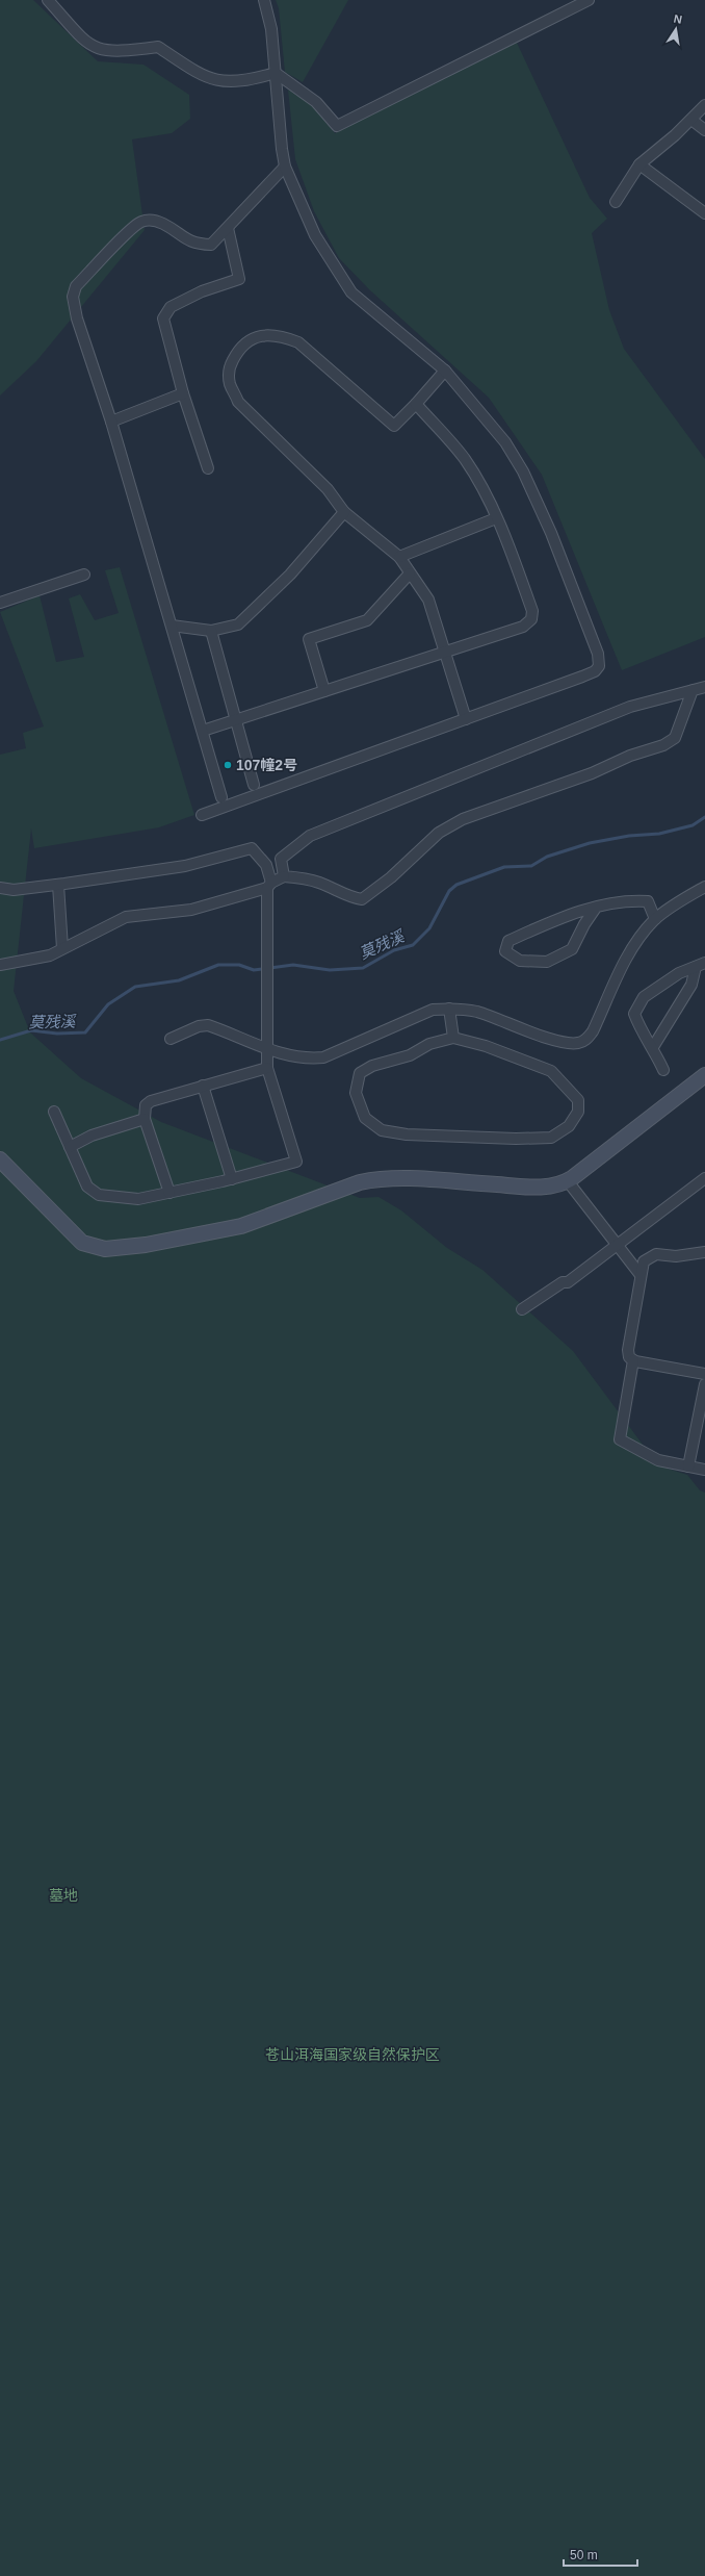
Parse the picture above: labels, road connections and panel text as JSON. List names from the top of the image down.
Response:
{
  "water": ["莫残溪"],
  "parks": ["墓地", "苍山洱海国家级自然保护区"],
  "places": ["107幢2号"],
  "scale_bar": "50 m",
  "north": "top"
}
